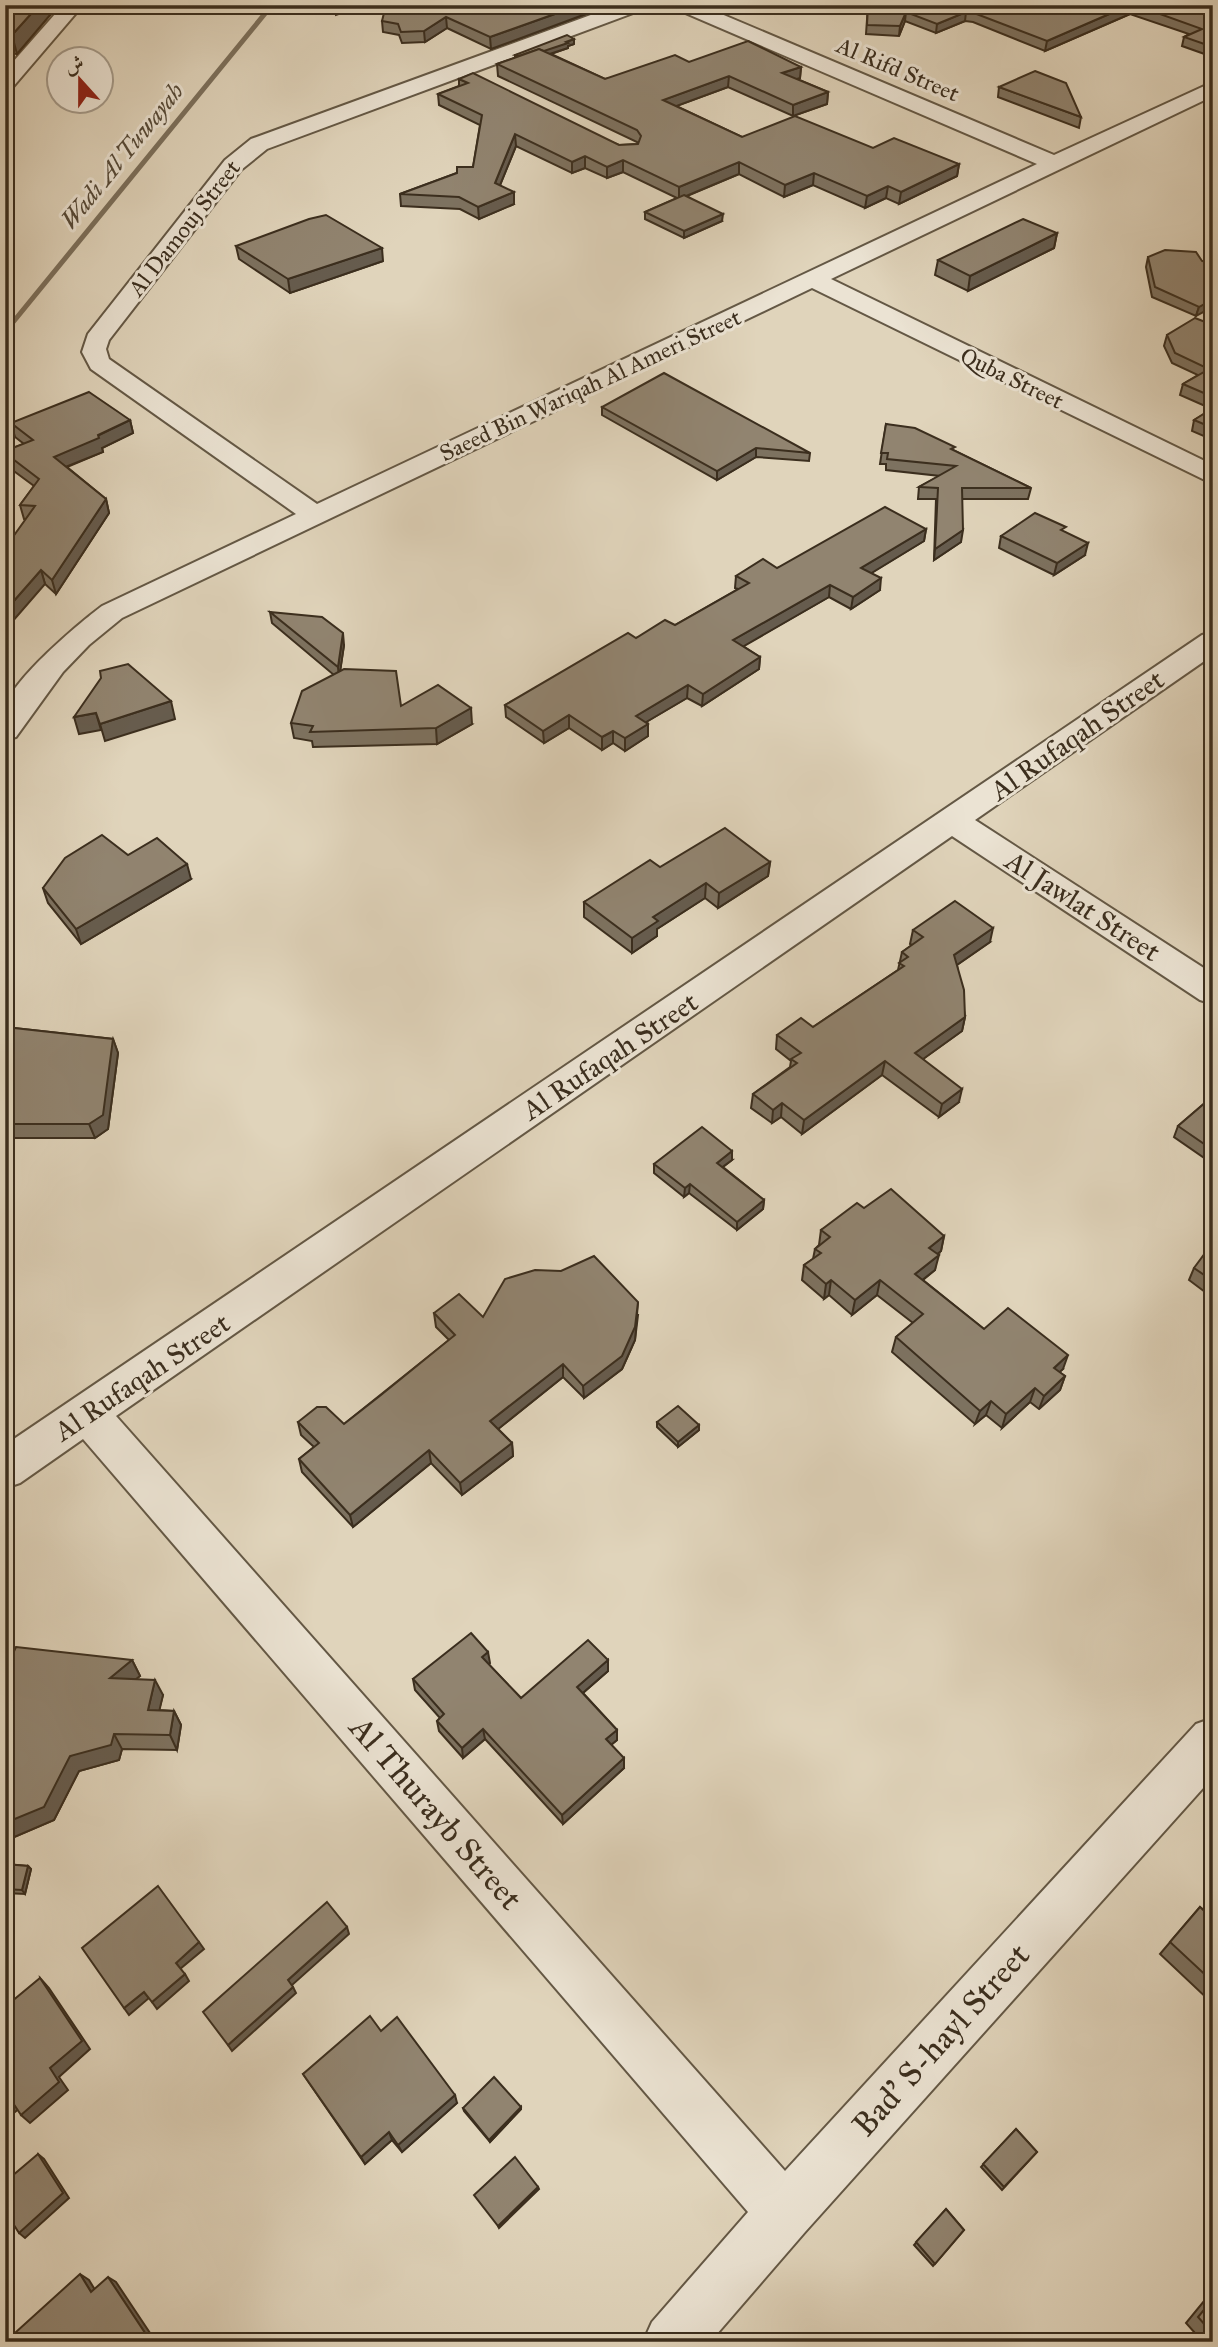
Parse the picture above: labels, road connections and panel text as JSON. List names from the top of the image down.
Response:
{
  "streets": {
    "street": [
      "Al Rifd Street",
      "Al Damouj Street",
      "Quba Street",
      "Saeed Bin Wariqah Al Ameri Street",
      "Al Rufaqah Street",
      "Al Jawlat Street",
      "Al Thurayb Street",
      "Bad' S-hayl Street"
    ]
  },
  "crossings": [
    ["Al Rifd Street", "Saeed Bin Wariqah Al Ameri Street"],
    ["Al Damouj Street", "Saeed Bin Wariqah Al Ameri Street"],
    ["Quba Street", "Saeed Bin Wariqah Al Ameri Street"],
    ["Al Rufaqah Street", "Al Jawlat Street"],
    ["Al Rufaqah Street", "Al Thurayb Street"],
    ["Al Thurayb Street", "Bad' S-hayl Street"]
  ],
  "water": ["Wadi Al Tuwayah"],
  "north": "top"
}
